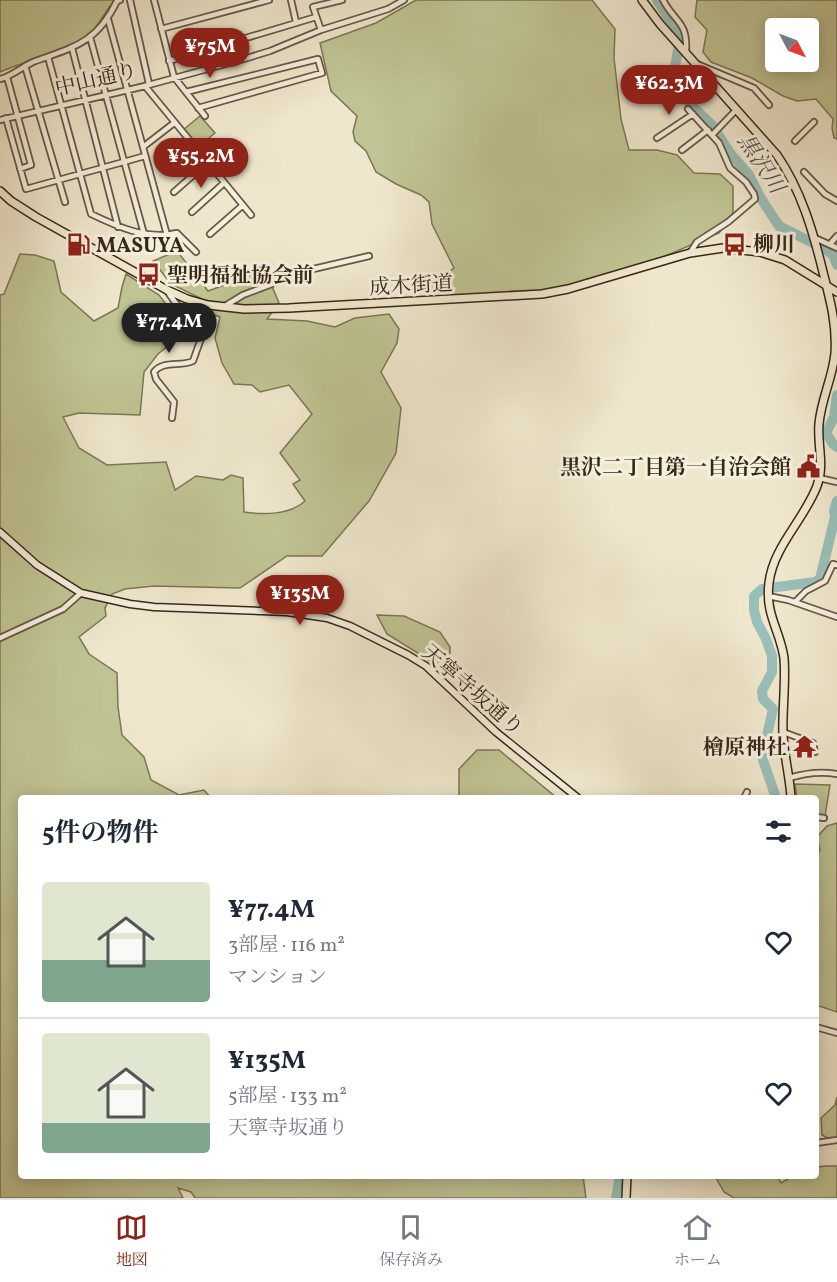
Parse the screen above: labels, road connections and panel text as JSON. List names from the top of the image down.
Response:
{
  "streets": {
    "main road": ["成木街道"],
    "street": ["中山通り", "天寧寺坂通り"]
  },
  "water": ["黒沢川"],
  "places": {
    "bus stop": ["柳川", "聖明福祉協会前"],
    "fuel station": ["MASUYA"],
    "public building": ["黒沢二丁目第一自治会館"],
    "temple": ["檜原神社"]
  },
  "north": "bottom right",
  "page": {
    "price": [
      "¥75M",
      "¥62.3M",
      "¥55.2M",
      "¥77.4M",
      "¥135M"
    ],
    "heading": "5件の物件",
    "list": [
      {
        "name": "¥77.4M",
        "note": "3部屋 · 116 m² · マンション"
      },
      {
        "name": "¥135M",
        "note": "5部屋 · 133 m² · 天寧寺坂通り"
      }
    ],
    "tabs": ["地図", "保存済み", "ホーム"]
  }
}
